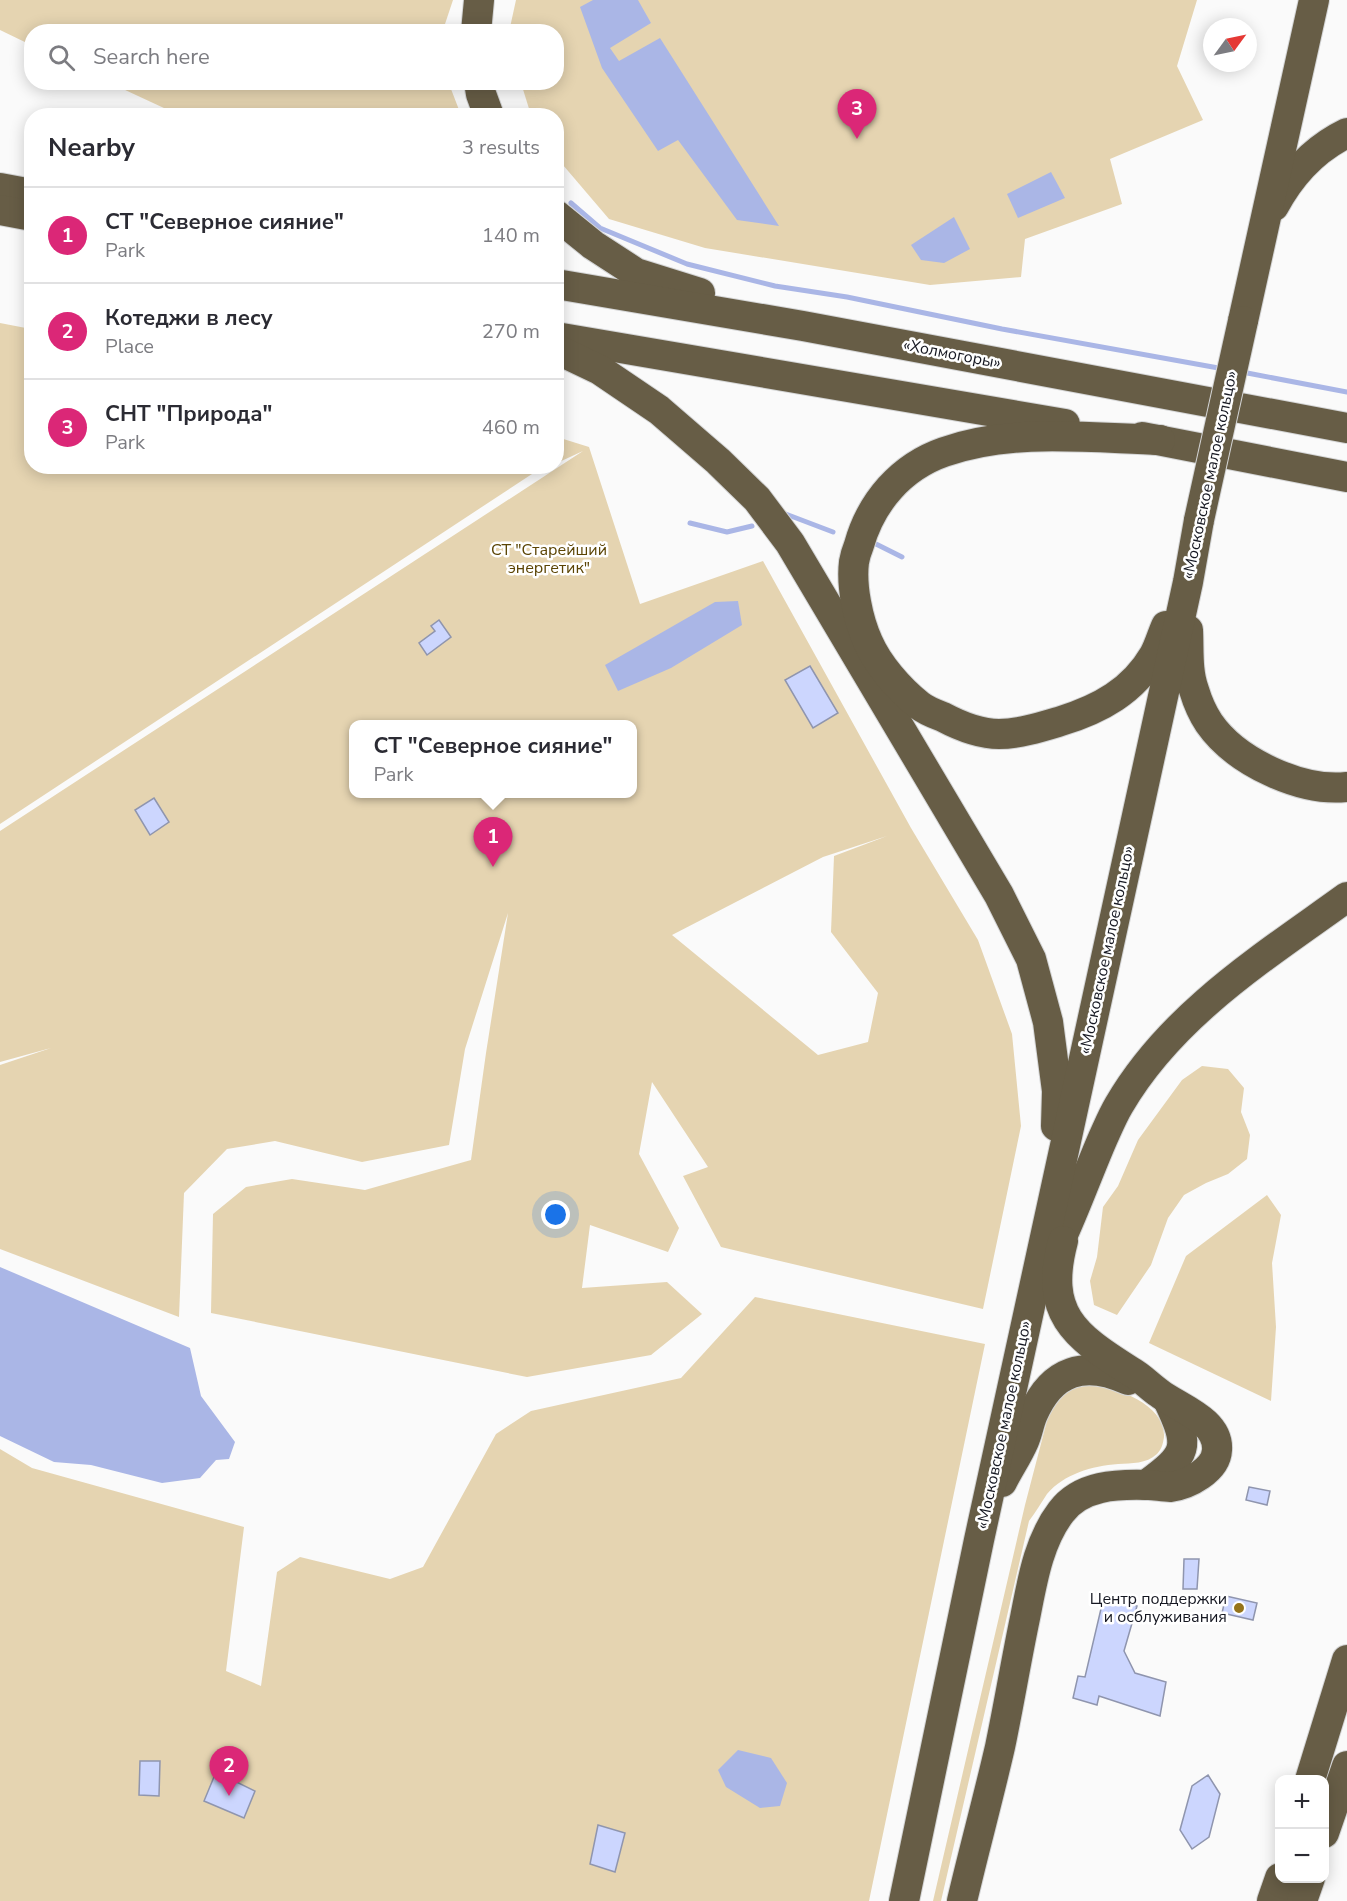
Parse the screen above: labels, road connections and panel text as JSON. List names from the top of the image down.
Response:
{
  "streets": {
    "highway": ["«Холмогоры»", "«Московское малое кольцо»"]
  },
  "parks": ["СТ \"Старейший энергетик\""],
  "places": ["Центр поддержки и осблуживания"],
  "north": "top right",
  "page": {
    "search": "Search here",
    "pins": ["3", "1", "2"],
    "heading": ["Nearby", "3 results"],
    "list": [
      {
        "mark": "1",
        "name": "СТ \"Северное сияние\"",
        "note": "Park",
        "value": "140 m"
      },
      {
        "mark": "2",
        "name": "Котеджи в лесу",
        "note": "Place",
        "value": "270 m"
      },
      {
        "mark": "3",
        "name": "СНТ \"Природа\"",
        "note": "Park",
        "value": "460 m"
      }
    ],
    "popup": ["СТ \"Северное сияние\"", "Park"],
    "map_buttons": ["+", "−"]
  }
}
